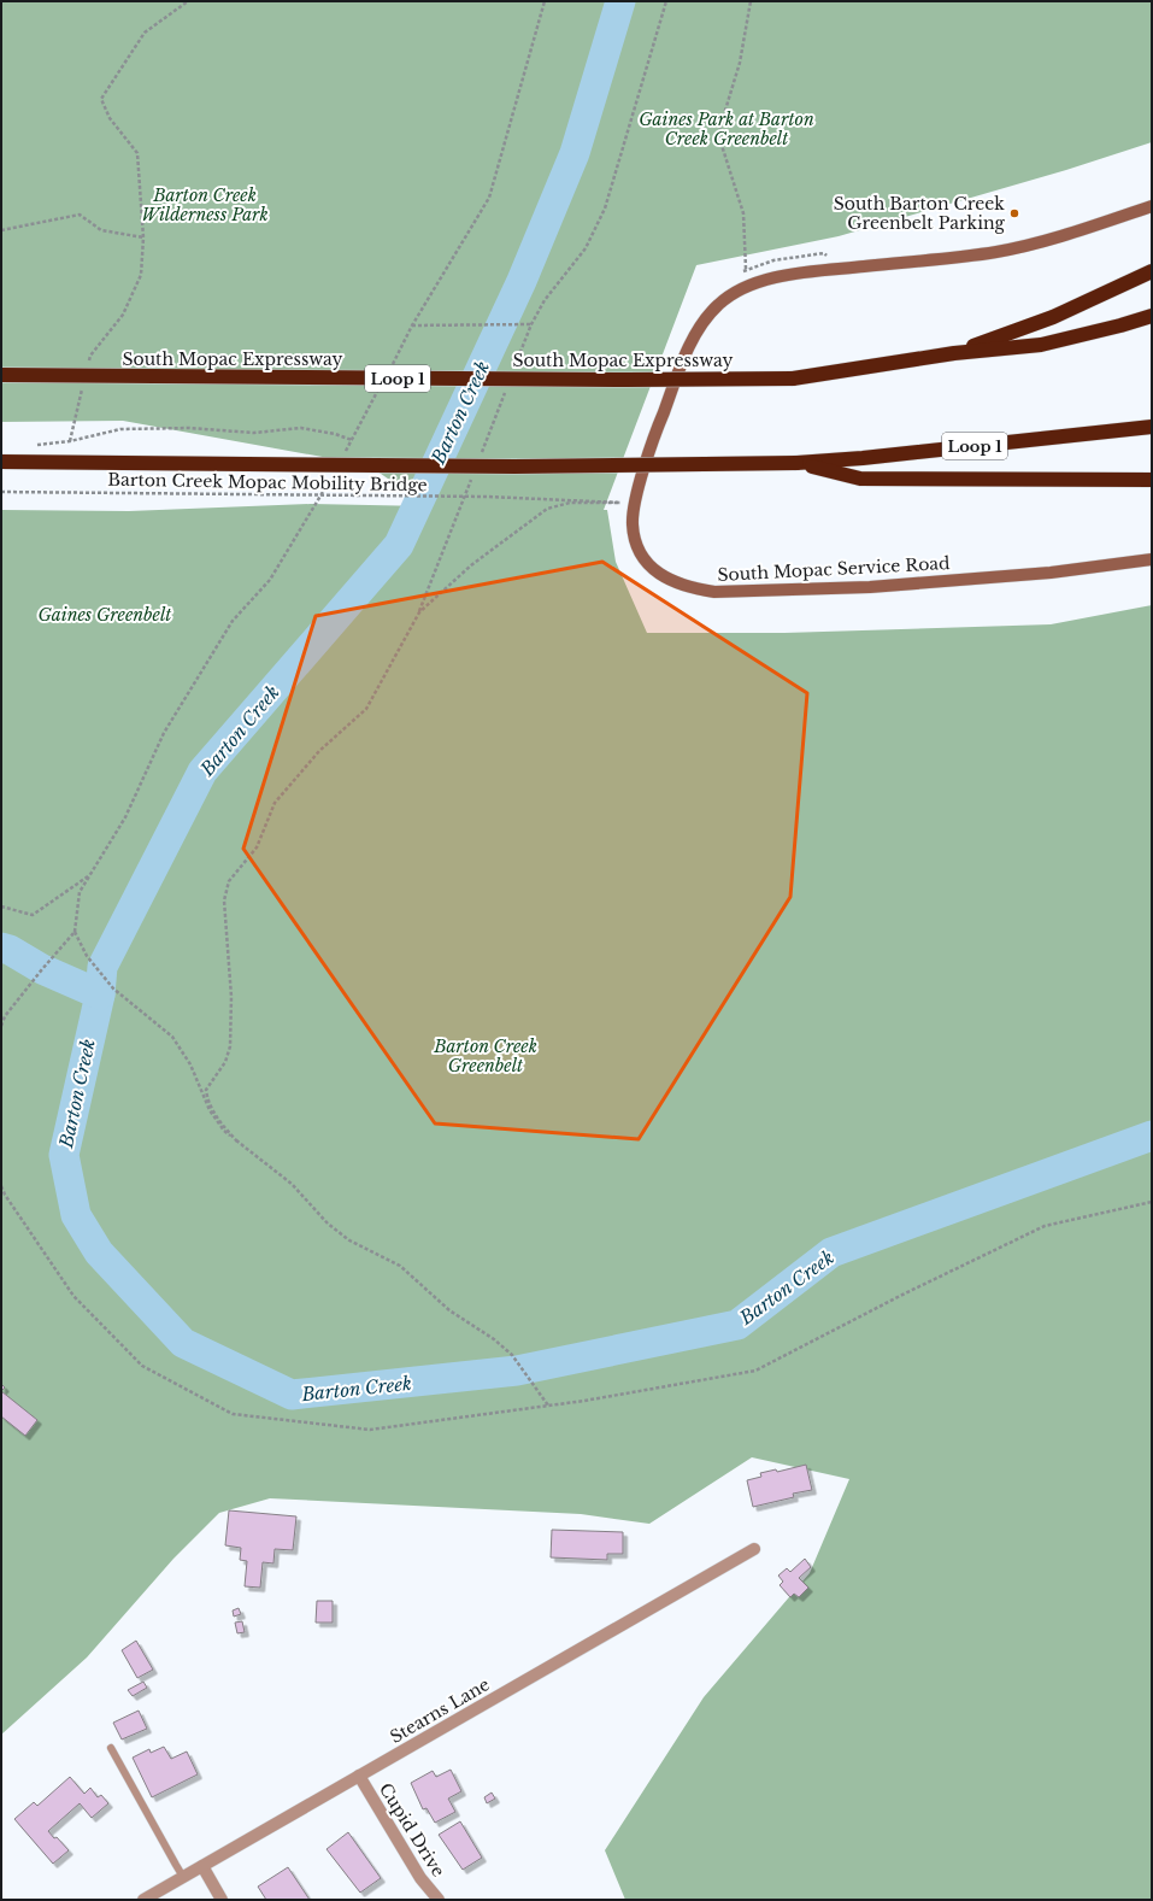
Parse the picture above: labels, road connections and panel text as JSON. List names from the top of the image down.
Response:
{
  "streets": {
    "highway": ["South Mopac Expressway", "Loop 1"],
    "main road": ["South Mopac Service Road"],
    "street": ["Stearns Lane", "Cupid Drive"],
    "path": ["Barton Creek Mopac Mobility Bridge"]
  },
  "crossings": [
    ["Stearns Lane", "Cupid Drive"]
  ],
  "water": ["Barton Creek"],
  "parks": [
    "Gaines Park at Barton Creek Greenbelt",
    "Barton Creek Wilderness Park",
    "Gaines Greenbelt",
    "Barton Creek Greenbelt"
  ],
  "places": ["South Barton Creek Greenbelt Parking"]
}
